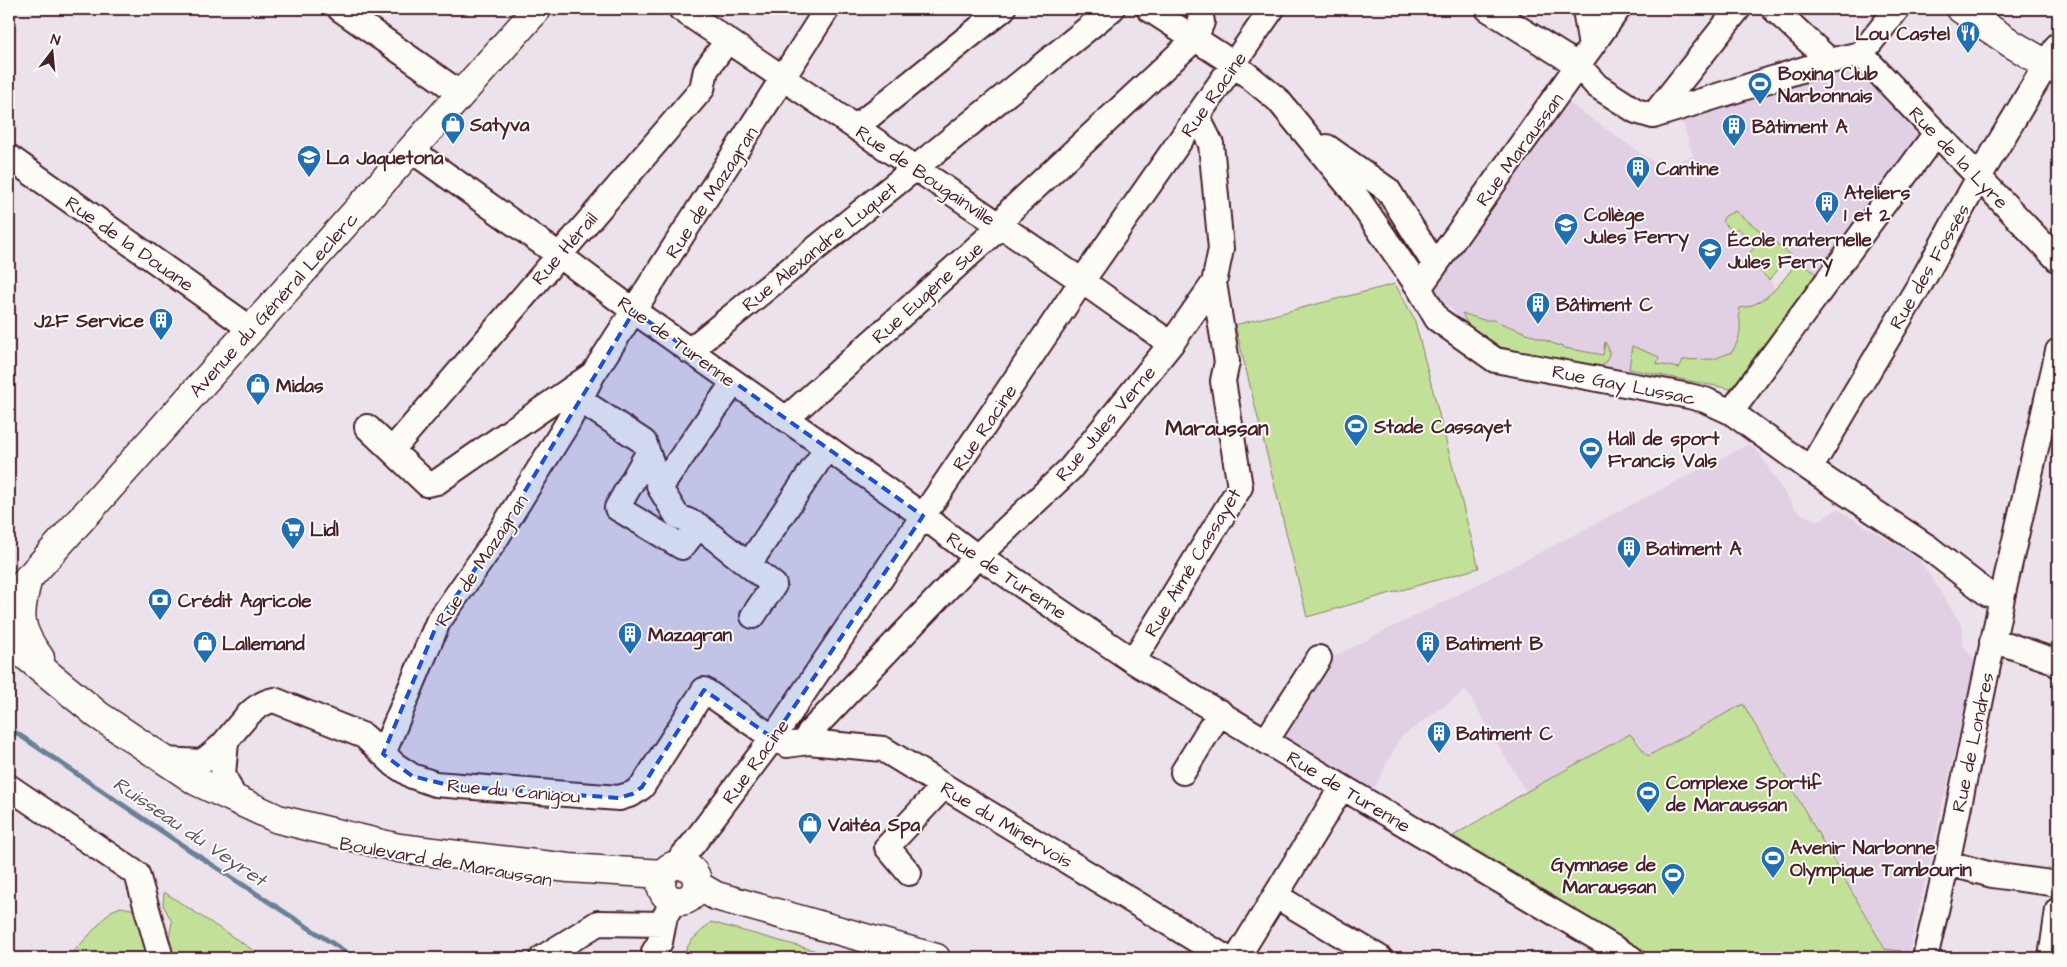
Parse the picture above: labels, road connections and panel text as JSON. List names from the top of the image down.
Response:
{
  "streets": {
    "main road": ["Avenue du Général Leclerc", "Boulevard de Maraussan"],
    "street": [
      "Rue Racine",
      "Rue Maraussan",
      "Rue de la Lyre",
      "Rue de Bougainville",
      "Rue de Mazagran",
      "Rue de la Douane",
      "Rue Alexandre Luquet",
      "Rue Hérail",
      "Rue des Fossés",
      "Rue Eugène Sue",
      "Rue de Turenne",
      "Rue Gay Lussac",
      "Rue Jules Verne",
      "Rue Aimé Cassayet",
      "Rue de Londres",
      "Rue du Canigou",
      "Rue du Minervois"
    ]
  },
  "crossings": [
    ["Rue Racine", "Rue de Bougainville"],
    ["Rue Racine", "Rue de Turenne"],
    ["Rue Racine", "Rue Gay Lussac"],
    ["Rue Racine", "Rue Jules Verne"],
    ["Rue Racine", "Rue du Canigou"],
    ["Rue Racine", "Rue du Minervois"],
    ["Rue Racine", "Boulevard de Maraussan"],
    ["Rue Maraussan", "Rue Gay Lussac"],
    ["Rue de la Lyre", "Rue des Fossés"],
    ["Rue de Bougainville", "Rue de Mazagran"],
    ["Rue de Bougainville", "Rue Alexandre Luquet"],
    ["Rue de Bougainville", "Rue Hérail"],
    ["Rue de Bougainville", "Rue Eugène Sue"],
    ["Rue de Bougainville", "Rue Jules Verne"],
    ["Rue de Mazagran", "Rue Hérail"],
    ["Rue de Mazagran", "Rue de Turenne"],
    ["Rue de Mazagran", "Rue du Canigou"],
    ["Rue de la Douane", "Avenue du Général Leclerc"],
    ["Rue Alexandre Luquet", "Rue de Turenne"],
    ["Rue Hérail", "Rue de Turenne"],
    ["Rue des Fossés", "Rue Gay Lussac"],
    ["Rue Eugène Sue", "Rue de Turenne"],
    ["Rue Eugène Sue", "Rue Gay Lussac"],
    ["Avenue du Général Leclerc", "Rue de Turenne"],
    ["Avenue du Général Leclerc", "Boulevard de Maraussan"],
    ["Rue de Turenne", "Rue Jules Verne"],
    ["Rue de Turenne", "Rue Aimé Cassayet"],
    ["Rue Gay Lussac", "Rue de Londres"],
    ["Rue Jules Verne", "Rue Aimé Cassayet"],
    ["Rue Jules Verne", "Rue du Minervois"],
    ["Rue du Canigou", "Rue du Minervois"],
    ["Rue du Canigou", "Boulevard de Maraussan"]
  ],
  "districts": ["Maraussan"],
  "water": ["Ruisseau du Veyret"],
  "places": {
    "restaurant": ["Lou Castel"],
    "sports": [
      "Boxing Club Narbonnais",
      "Stade Cassayet",
      "Hall de sport Francis Vals",
      "Complexe Sportif de Maraussan",
      "Avenir Narbonne Olympique Tambourin",
      "Gymnase de Maraussan"
    ],
    "shop": [
      "Satyva",
      "Midas",
      "Lallemand",
      "Vaitéa Spa"
    ],
    "building": [
      "Bâtiment A",
      "Cantine",
      "Ateliers 1 et 2",
      "Bâtiment C",
      "J2F Service",
      "Batiment A",
      "Mazagran",
      "Batiment B",
      "Batiment C"
    ],
    "school or university": ["La Jaquetona", "Collège Jules Ferry", "École maternelle Jules Ferry"],
    "supermarket": ["Lidl"],
    "bank": ["Crédit Agricole"]
  },
  "north": "top"
}
